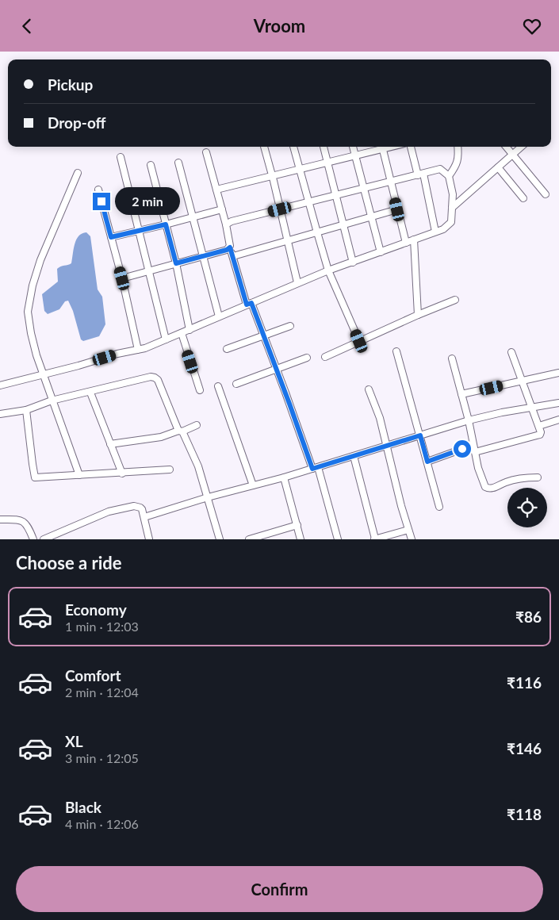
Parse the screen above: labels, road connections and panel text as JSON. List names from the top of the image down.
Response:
{
  "page": {
    "header": "Vroom",
    "banner": ["Pickup", "Drop-off"],
    "bubble": "2 min",
    "heading": "Choose a ride",
    "list": [
      {
        "name": "Economy",
        "note": "1 min · 12:03",
        "value": "₹86"
      },
      {
        "name": "Comfort",
        "note": "2 min · 12:04",
        "value": "₹116"
      },
      {
        "name": "XL",
        "note": "3 min · 12:05",
        "value": "₹146"
      },
      {
        "name": "Black",
        "note": "4 min · 12:06",
        "value": "₹118"
      }
    ],
    "buttons": "Confirm"
  }
}
